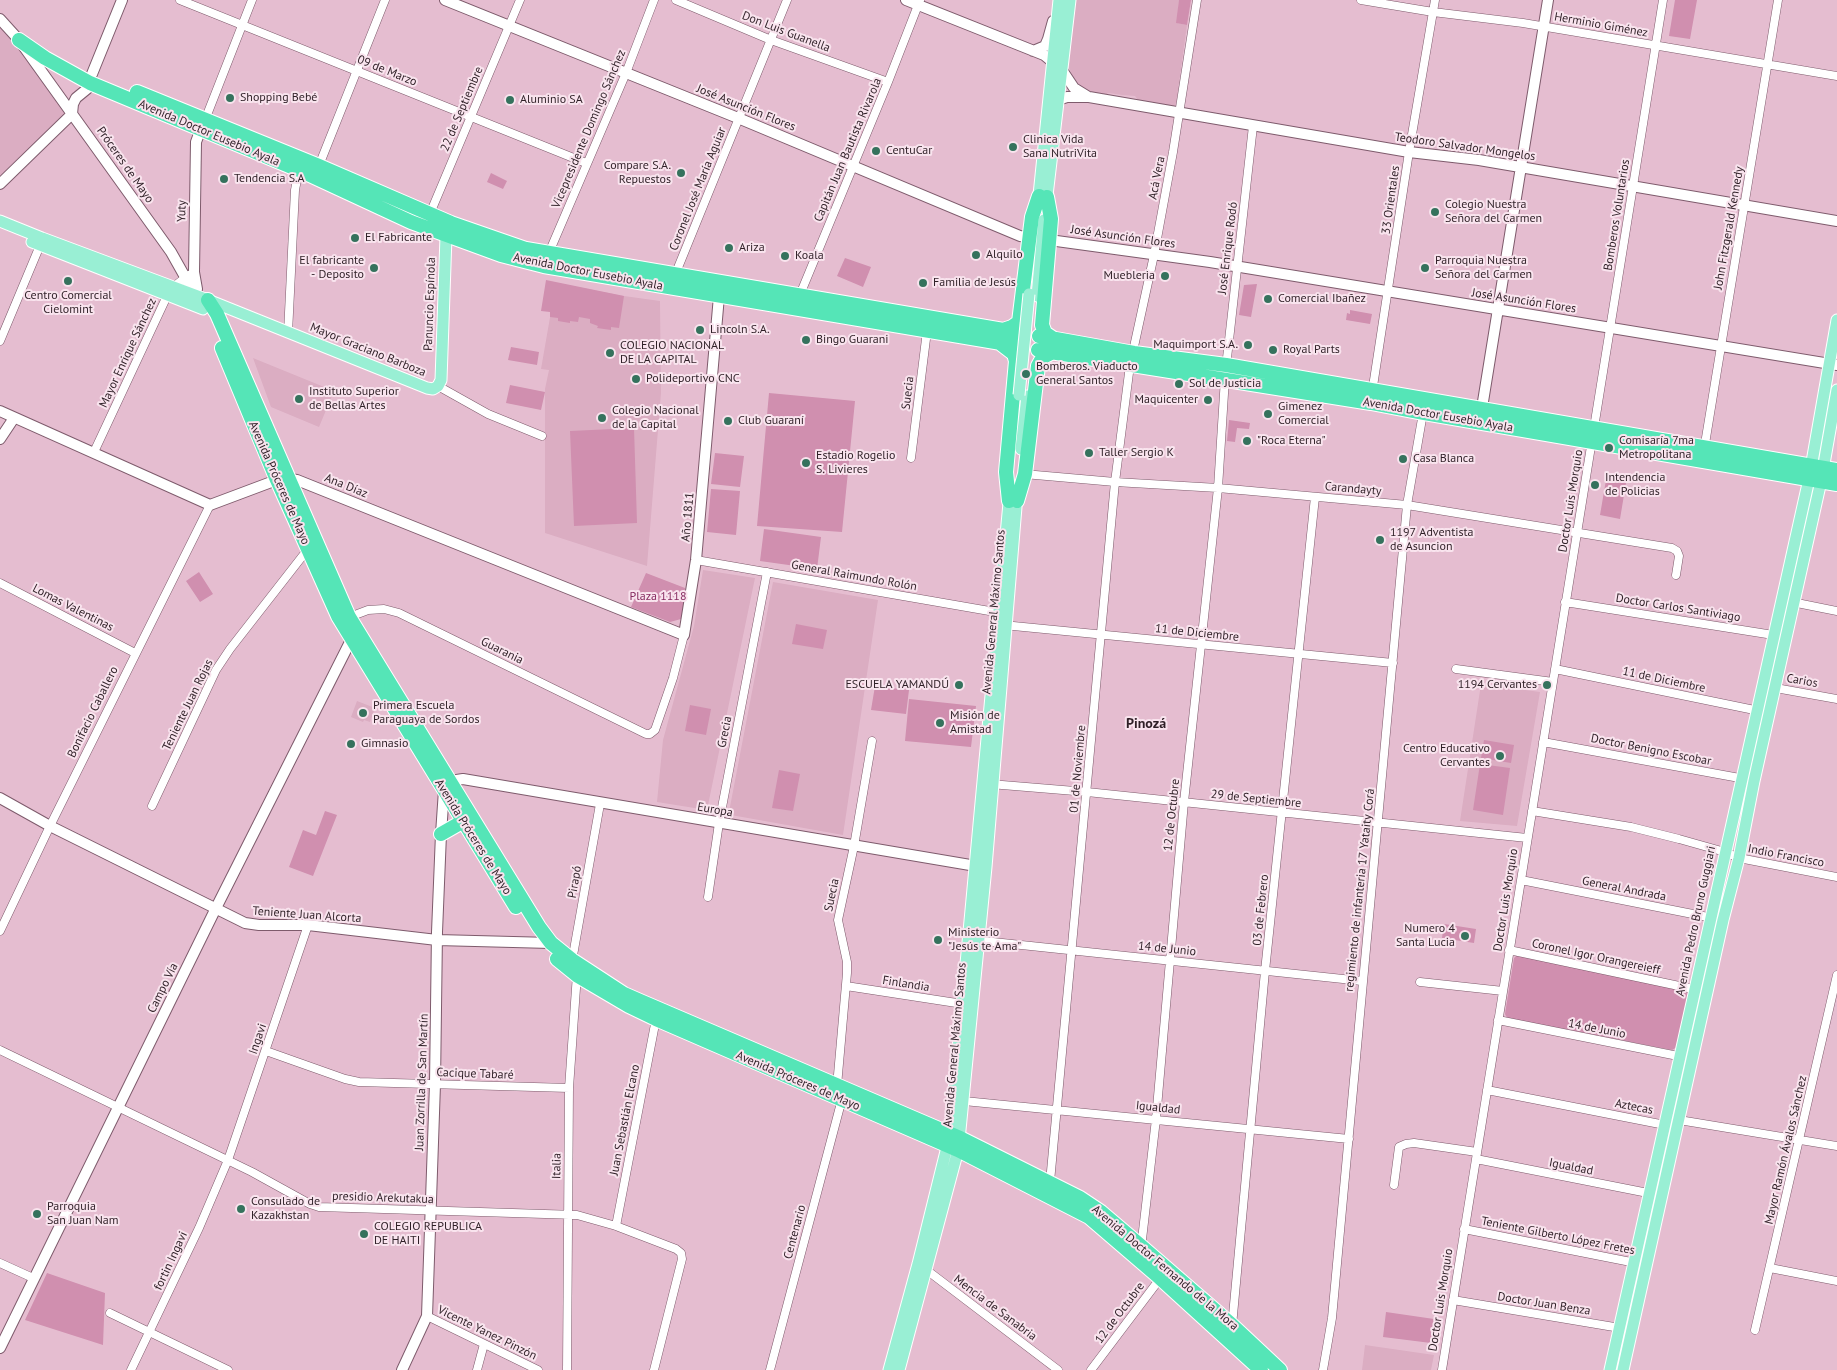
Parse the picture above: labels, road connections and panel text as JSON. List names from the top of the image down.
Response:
{
  "streets": {
    "highway": ["Avenida Doctor Eusebio Ayala", "Avenida Próceres de Mayo", "Avenida Doctor Fernando de la Mora"],
    "main road": [
      "Panuncio Espínola",
      "Mayor Graciano Barboza",
      "Avenida General Máximo Santos",
      "Avenida Pedro Bruno Guggiari"
    ],
    "street": [
      "Herminio Giménez",
      "Don Luis Guanella",
      "09 de Marzo",
      "José Asunción Flores",
      "22 de Septiembre",
      "Vicepresidente Domingo Sánchez",
      "Teodoro Salvador Mongelos",
      "Capitán Juan Bautista Rivarola",
      "Próceres de Mayo",
      "Acá Vera",
      "Coronel José María Aguiar",
      "33 Orientales",
      "Yuty",
      "Bomberos Voluntarios",
      "John Fitzgerald Kennedy",
      "José Enrique Rodó",
      "Mayor Enrique Sánchez",
      "Suecia",
      "Ana Díaz",
      "Carandayty",
      "Doctor Luis Morquio",
      "Año 1811",
      "General Raimundo Rolón",
      "Lomas Valentinas",
      "Doctor Carlos Santiviago",
      "11 de Diciembre",
      "Guarania",
      "Carios",
      "Teniente Juan Rojas",
      "Bonifacio Caballero",
      "Grecia",
      "Doctor Benigno Escobar",
      "01 de Noviembre",
      "29 de Septiembre",
      "Europa",
      "12 de Octubre",
      "Indio Francisco",
      "Pirapó",
      "General Andrada",
      "regimiento de infanteria 17 Yataity Corá",
      "03 de Febrero",
      "Teniente Juan Alcorta",
      "14 de Junio",
      "Coronel Igor Orangereieff",
      "Finlandia",
      "Campo Vía",
      "Ingavi",
      "Cacique Tabaré",
      "Juan Zorrilla de San Martín",
      "Aztecas",
      "Igualdad",
      "Juan Sebastián Elcano",
      "Mayor Ramón Ávalos Sánchez",
      "Italia",
      "presidio Arekutakua",
      "Centenario",
      "Teniente Gilberto López Fretes",
      "fortin Ingavi",
      "Doctor Juan Benza",
      "Mencia de Sanabria",
      "Vicente Yanez Pinzón"
    ]
  },
  "crossings": [
    ["Herminio Giménez", "33 Orientales"],
    ["Herminio Giménez", "Bomberos Voluntarios"],
    ["Herminio Giménez", "John Fitzgerald Kennedy"],
    ["Don Luis Guanella", "Capitán Juan Bautista Rivarola"],
    ["Don Luis Guanella", "Coronel José María Aguiar"],
    ["09 de Marzo", "22 de Septiembre"],
    ["09 de Marzo", "Vicepresidente Domingo Sánchez"],
    ["José Asunción Flores", "22 de Septiembre"],
    ["José Asunción Flores", "Vicepresidente Domingo Sánchez"],
    ["José Asunción Flores", "Capitán Juan Bautista Rivarola"],
    ["José Asunción Flores", "Acá Vera"],
    ["José Asunción Flores", "Coronel José María Aguiar"],
    ["José Asunción Flores", "33 Orientales"],
    ["José Asunción Flores", "Bomberos Voluntarios"],
    ["José Asunción Flores", "John Fitzgerald Kennedy"],
    ["José Asunción Flores", "José Enrique Rodó"],
    ["José Asunción Flores", "Avenida General Máximo Santos"],
    ["22 de Septiembre", "Avenida Doctor Eusebio Ayala"],
    ["Vicepresidente Domingo Sánchez", "Avenida Doctor Eusebio Ayala"],
    ["Avenida Doctor Eusebio Ayala", "Capitán Juan Bautista Rivarola"],
    ["Avenida Doctor Eusebio Ayala", "Próceres de Mayo"],
    ["Avenida Doctor Eusebio Ayala", "Acá Vera"],
    ["Avenida Doctor Eusebio Ayala", "Coronel José María Aguiar"],
    ["Avenida Doctor Eusebio Ayala", "33 Orientales"],
    ["Avenida Doctor Eusebio Ayala", "Yuty"],
    ["Avenida Doctor Eusebio Ayala", "Bomberos Voluntarios"],
    ["Avenida Doctor Eusebio Ayala", "John Fitzgerald Kennedy"],
    ["Avenida Doctor Eusebio Ayala", "José Enrique Rodó"],
    ["Avenida Doctor Eusebio Ayala", "Panuncio Espínola"],
    ["Avenida Doctor Eusebio Ayala", "Suecia"],
    ["Avenida Doctor Eusebio Ayala", "Doctor Luis Morquio"],
    ["Avenida Doctor Eusebio Ayala", "Año 1811"],
    ["Avenida Doctor Eusebio Ayala", "01 de Noviembre"],
    ["Avenida Doctor Eusebio Ayala", "12 de Octubre"],
    ["Avenida Doctor Eusebio Ayala", "regimiento de infanteria 17 Yataity Corá"],
    ["Avenida Doctor Eusebio Ayala", "Avenida Pedro Bruno Guggiari"],
    ["Teodoro Salvador Mongelos", "Capitán Juan Bautista Rivarola"],
    ["Teodoro Salvador Mongelos", "Acá Vera"],
    ["Teodoro Salvador Mongelos", "33 Orientales"],
    ["Teodoro Salvador Mongelos", "Bomberos Voluntarios"],
    ["Teodoro Salvador Mongelos", "John Fitzgerald Kennedy"],
    ["Teodoro Salvador Mongelos", "José Enrique Rodó"],
    ["Próceres de Mayo", "Yuty"],
    ["Acá Vera", "01 de Noviembre"],
    ["Yuty", "Mayor Graciano Barboza"],
    ["Yuty", "Avenida Próceres de Mayo"],
    ["Bomberos Voluntarios", "Doctor Luis Morquio"],
    ["José Enrique Rodó", "12 de Octubre"],
    ["Panuncio Espínola", "Mayor Graciano Barboza"],
    ["Mayor Graciano Barboza", "Mayor Enrique Sánchez"],
    ["Mayor Graciano Barboza", "Avenida Próceres de Mayo"],
    ["Suecia", "Avenida Próceres de Mayo"],
    ["Suecia", "Europa"],
    ["Suecia", "Finlandia"],
    ["Avenida Próceres de Mayo", "Ana Díaz"],
    ["Avenida Próceres de Mayo", "Avenida General Máximo Santos"],
    ["Avenida Próceres de Mayo", "Guarania"],
    ["Avenida Próceres de Mayo", "Teniente Juan Rojas"],
    ["Avenida Próceres de Mayo", "Europa"],
    ["Avenida Próceres de Mayo", "Pirapó"],
    ["Avenida Próceres de Mayo", "Teniente Juan Alcorta"],
    ["Avenida Próceres de Mayo", "Campo Vía"],
    ["Avenida Próceres de Mayo", "Juan Zorrilla de San Martín"],
    ["Avenida Próceres de Mayo", "Juan Sebastián Elcano"],
    ["Avenida Próceres de Mayo", "Italia"],
    ["Avenida Próceres de Mayo", "Centenario"],
    ["Avenida Próceres de Mayo", "Avenida Doctor Fernando de la Mora"],
    ["Ana Díaz", "Año 1811"],
    ["Carandayty", "Doctor Luis Morquio"],
    ["Carandayty", "Avenida General Máximo Santos"],
    ["Carandayty", "01 de Noviembre"],
    ["Carandayty", "12 de Octubre"],
    ["Carandayty", "regimiento de infanteria 17 Yataity Corá"],
    ["Carandayty", "03 de Febrero"],
    ["Doctor Luis Morquio", "Doctor Carlos Santiviago"],
    ["Doctor Luis Morquio", "11 de Diciembre"],
    ["Doctor Luis Morquio", "Doctor Benigno Escobar"],
    ["Doctor Luis Morquio", "29 de Septiembre"],
    ["Doctor Luis Morquio", "General Andrada"],
    ["Doctor Luis Morquio", "14 de Junio"],
    ["Doctor Luis Morquio", "Coronel Igor Orangereieff"],
    ["Doctor Luis Morquio", "Aztecas"],
    ["Doctor Luis Morquio", "Igualdad"],
    ["Doctor Luis Morquio", "Teniente Gilberto López Fretes"],
    ["Doctor Luis Morquio", "Doctor Juan Benza"],
    ["Año 1811", "General Raimundo Rolón"],
    ["Año 1811", "Guarania"],
    ["General Raimundo Rolón", "Avenida General Máximo Santos"],
    ["General Raimundo Rolón", "11 de Diciembre"],
    ["General Raimundo Rolón", "Grecia"],
    ["Lomas Valentinas", "Bonifacio Caballero"],
    ["Doctor Carlos Santiviago", "Avenida Pedro Bruno Guggiari"],
    ["Avenida General Máximo Santos", "11 de Diciembre"],
    ["Avenida General Máximo Santos", "29 de Septiembre"],
    ["Avenida General Máximo Santos", "Europa"],
    ["Avenida General Máximo Santos", "14 de Junio"],
    ["Avenida General Máximo Santos", "Finlandia"],
    ["Avenida General Máximo Santos", "Igualdad"],
    ["Avenida General Máximo Santos", "Avenida Doctor Fernando de la Mora"],
    ["Avenida General Máximo Santos", "Mencia de Sanabria"],
    ["11 de Diciembre", "01 de Noviembre"],
    ["11 de Diciembre", "12 de Octubre"],
    ["11 de Diciembre", "regimiento de infanteria 17 Yataity Corá"],
    ["11 de Diciembre", "03 de Febrero"],
    ["11 de Diciembre", "Avenida Pedro Bruno Guggiari"],
    ["Carios", "Avenida Pedro Bruno Guggiari"],
    ["Bonifacio Caballero", "Teniente Juan Alcorta"],
    ["Grecia", "Europa"],
    ["Doctor Benigno Escobar", "Avenida Pedro Bruno Guggiari"],
    ["01 de Noviembre", "29 de Septiembre"],
    ["01 de Noviembre", "14 de Junio"],
    ["01 de Noviembre", "Igualdad"],
    ["01 de Noviembre", "Avenida Doctor Fernando de la Mora"],
    ["29 de Septiembre", "12 de Octubre"],
    ["29 de Septiembre", "regimiento de infanteria 17 Yataity Corá"],
    ["29 de Septiembre", "03 de Febrero"],
    ["Europa", "Pirapó"],
    ["Europa", "Juan Zorrilla de San Martín"],
    ["12 de Octubre", "14 de Junio"],
    ["12 de Octubre", "Igualdad"],
    ["12 de Octubre", "Avenida Doctor Fernando de la Mora"],
    ["Indio Francisco", "Avenida Pedro Bruno Guggiari"],
    ["Pirapó", "Italia"],
    ["General Andrada", "Avenida Pedro Bruno Guggiari"],
    ["regimiento de infanteria 17 Yataity Corá", "14 de Junio"],
    ["regimiento de infanteria 17 Yataity Corá", "Igualdad"],
    ["03 de Febrero", "14 de Junio"],
    ["03 de Febrero", "Igualdad"],
    ["03 de Febrero", "Avenida Doctor Fernando de la Mora"],
    ["Teniente Juan Alcorta", "Campo Vía"],
    ["Teniente Juan Alcorta", "Ingavi"],
    ["Teniente Juan Alcorta", "Juan Zorrilla de San Martín"],
    ["Avenida Pedro Bruno Guggiari", "14 de Junio"],
    ["Avenida Pedro Bruno Guggiari", "Coronel Igor Orangereieff"],
    ["Avenida Pedro Bruno Guggiari", "Aztecas"],
    ["Avenida Pedro Bruno Guggiari", "Igualdad"],
    ["Avenida Pedro Bruno Guggiari", "Teniente Gilberto López Fretes"],
    ["Avenida Pedro Bruno Guggiari", "Doctor Juan Benza"],
    ["Campo Vía", "presidio Arekutakua"],
    ["Ingavi", "Cacique Tabaré"],
    ["Ingavi", "presidio Arekutakua"],
    ["Ingavi", "fortin Ingavi"],
    ["Cacique Tabaré", "Juan Zorrilla de San Martín"],
    ["Cacique Tabaré", "Italia"],
    ["Juan Zorrilla de San Martín", "presidio Arekutakua"],
    ["Juan Zorrilla de San Martín", "Vicente Yanez Pinzón"],
    ["Aztecas", "Mayor Ramón Ávalos Sánchez"],
    ["Juan Sebastián Elcano", "presidio Arekutakua"],
    ["Italia", "presidio Arekutakua"],
    ["presidio Arekutakua", "fortin Ingavi"]
  ],
  "districts": ["Pinozá"],
  "parks": ["Plaza 1118"],
  "places": [
    "Shopping Bebé",
    "Aluminio SA",
    "Clinica Vida Sana NutriVita",
    "CentuCar",
    "Compare S.A. Repuestos",
    "Tendencia S.A",
    "Colegio Nuestra Señora del Carmen",
    "El Fabricante",
    "Ariza",
    "Alquilo",
    "Koala",
    "El fabricante - Deposito",
    "Parroquia Nuestra Señora del Carmen",
    "Muebleria",
    "Centro Comercial Cielomint",
    "Familia de Jesús",
    "Comercial Ibañez",
    "Lincoln S.A.",
    "Bingo Guarani",
    "Maquimport S.A.",
    "Royal Parts",
    "COLEGIO NACIONAL DE LA CAPITAL",
    "Bomberos. Viaducto General Santos",
    "Polideportivo CNC",
    "Sol de Justicia",
    "Instituto Superior de Bellas Artes",
    "Maquicenter",
    "Gimenez Comercial",
    "Colegio Nacional de la Capital",
    "Club Guaraní",
    "\"Roca Eterna\"",
    "Comisaría 7ma Metropolitana",
    "Taller Sergio K",
    "Casa Blanca",
    "Estadio Rogelio S. Livieres",
    "Intendencia de Policias",
    "1197 Adventista de Asuncion",
    "ESCUELA YAMANDÚ",
    "1194 Cervantes",
    "Primera Escuela Paraguaya de Sordos",
    "Misión de Amistad",
    "Gimnasio",
    "Centro Educativo Cervantes",
    "Numero 4 Santa Lucia",
    "Ministerio \"Jesús te Ama\"",
    "Consulado de Kazakhstan",
    "Parroquia San Juan Nam",
    "COLEGIO REPUBLICA DE HAITI"
  ]
}
